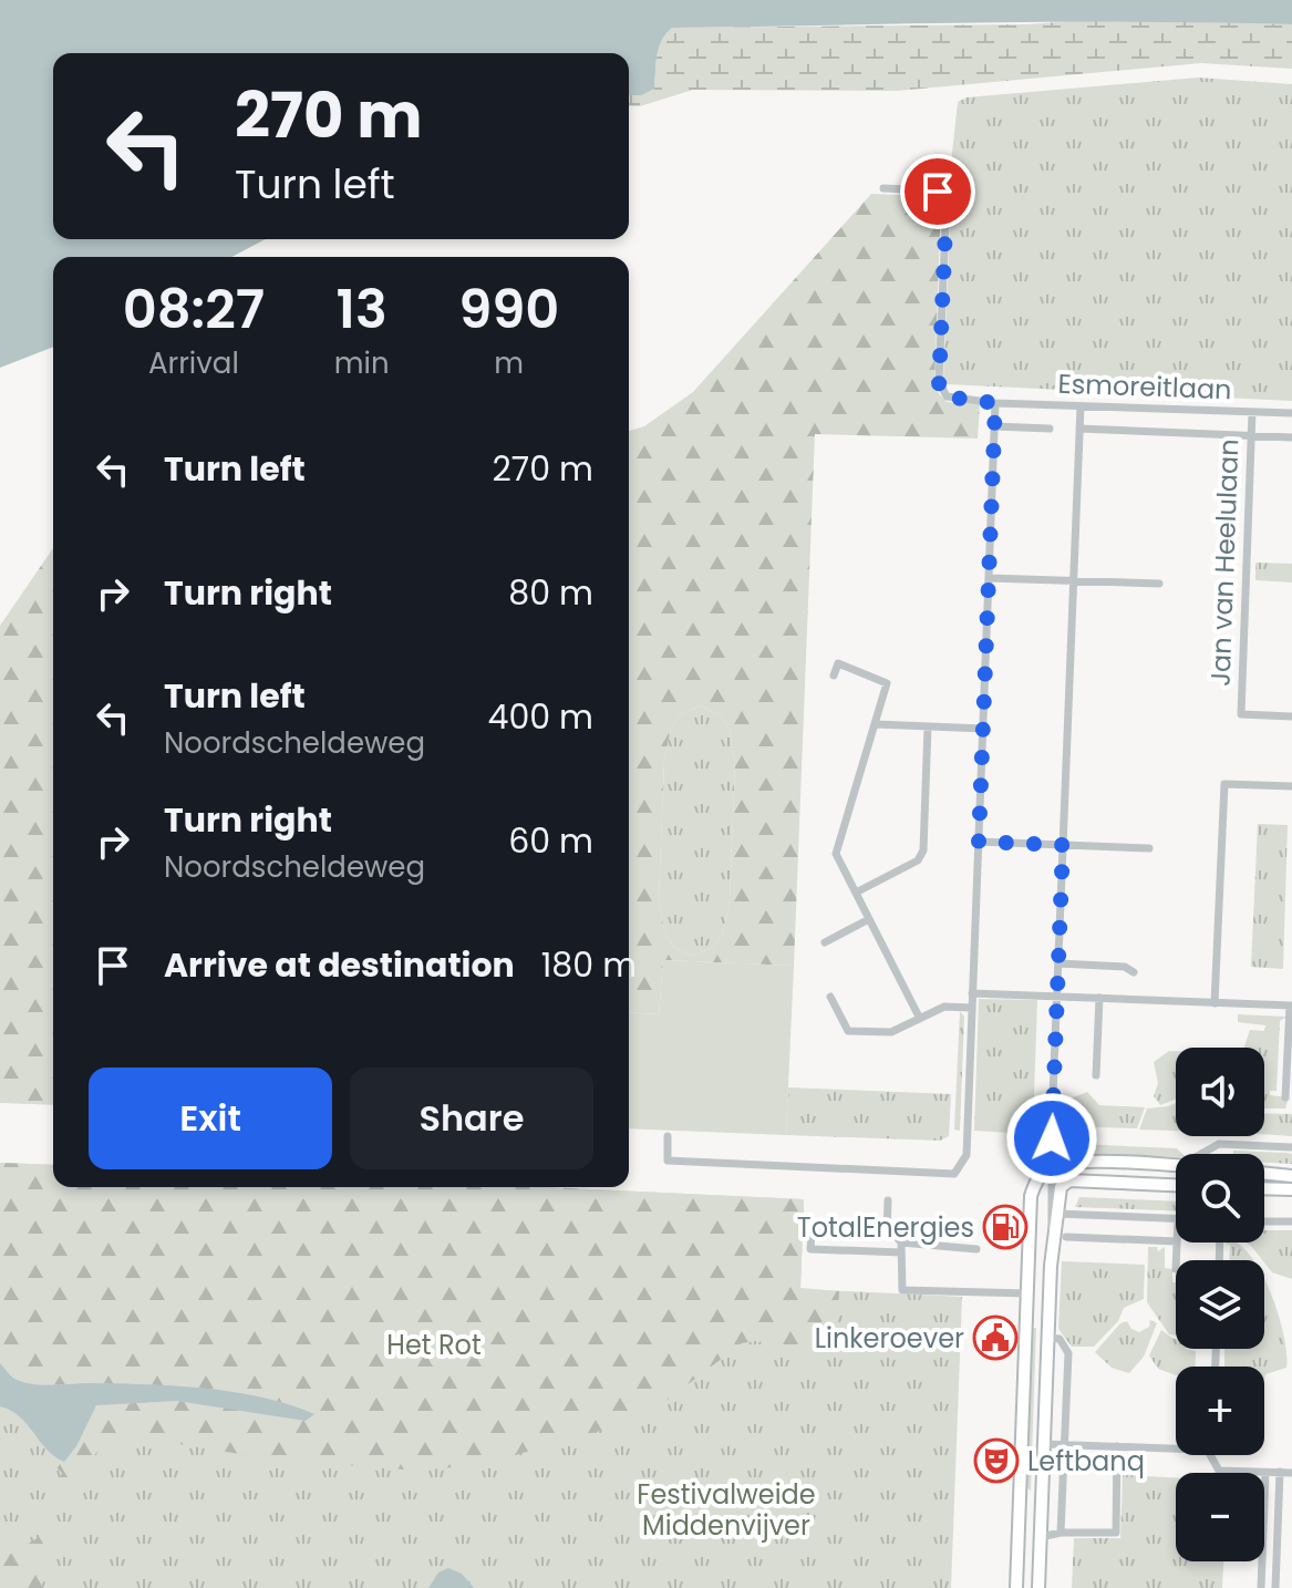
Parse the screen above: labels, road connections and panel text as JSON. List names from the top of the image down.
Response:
{
  "streets": {
    "street": ["Esmoreitlaan", "Jan van Heelulaan"]
  },
  "crossings": [
    ["Esmoreitlaan", "Jan van Heelulaan"]
  ],
  "parks": ["Het Rot", "Festivalweide Middenvijver"],
  "places": {
    "fuel station": ["TotalEnergies"],
    "public building": ["Linkeroever"],
    "theatre": ["Leftbanq"]
  },
  "page": {
    "turn": ["270 m", "Turn left"],
    "eta": [
      "08:27",
      "Arrival",
      "13",
      "min",
      "990",
      "m"
    ],
    "list": [
      {
        "name": "Turn left",
        "value": "270 m"
      },
      {
        "name": "Turn right",
        "value": "80 m"
      },
      {
        "name": "Turn left",
        "note": "Noordscheldeweg",
        "value": "400 m"
      },
      {
        "name": "Turn right",
        "note": "Noordscheldeweg",
        "value": "60 m"
      },
      {
        "name": "Arrive at destination",
        "value": "180 m"
      }
    ],
    "map_buttons": ["+", "−"],
    "buttons": ["Exit", "Share"]
  }
}
